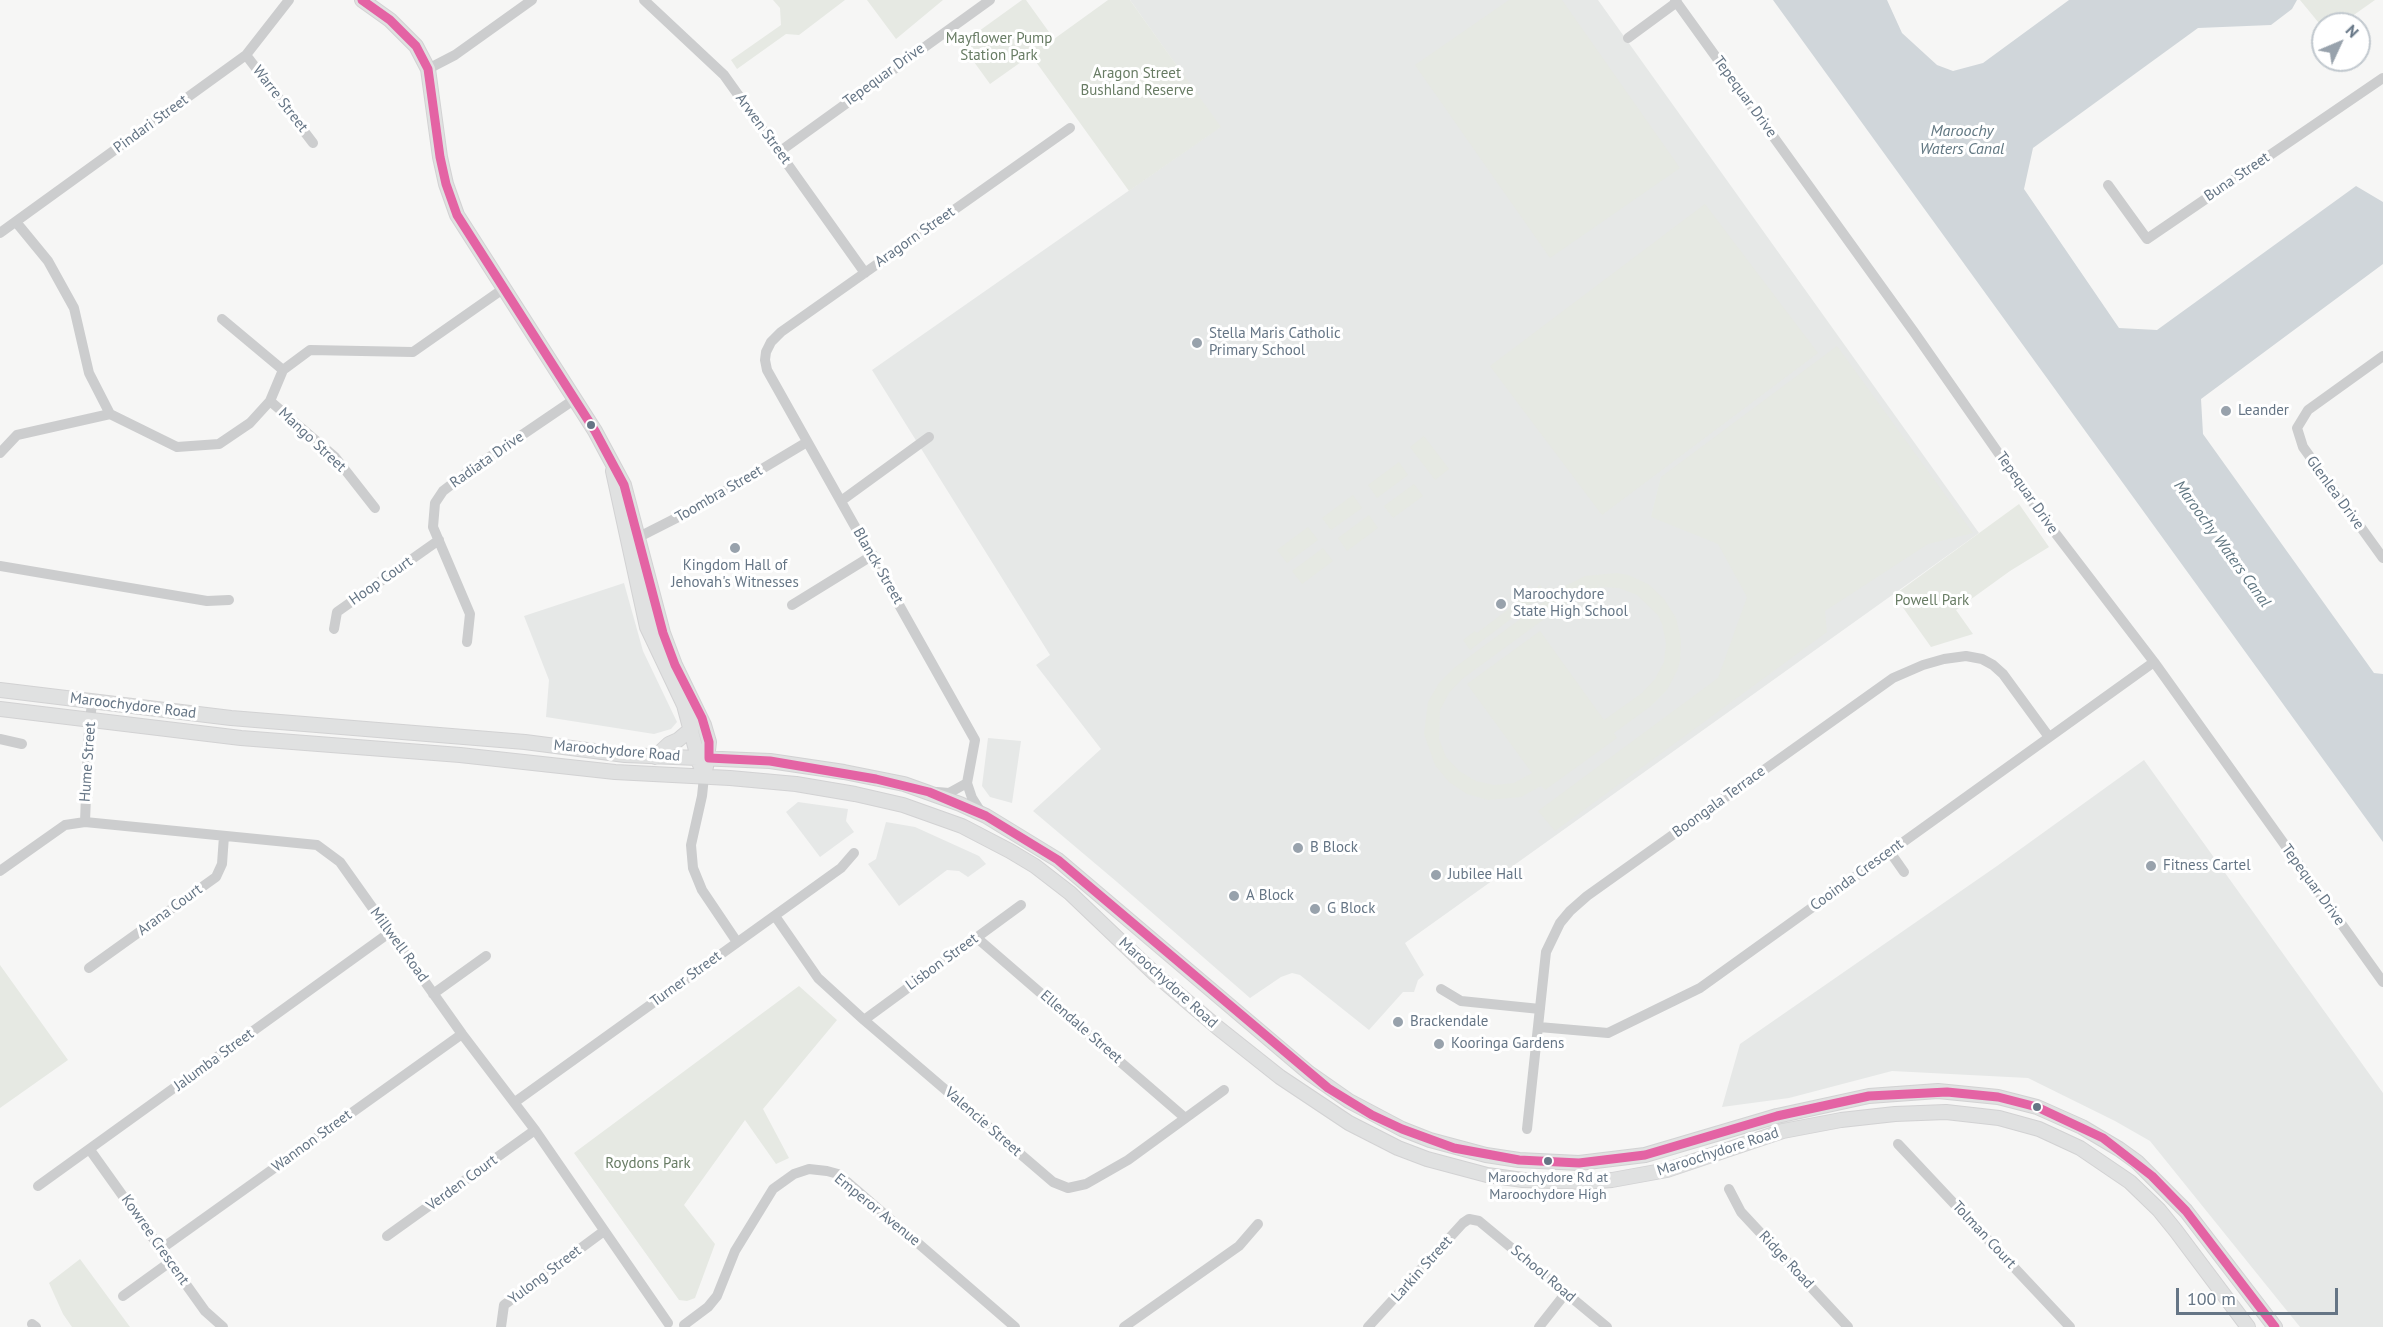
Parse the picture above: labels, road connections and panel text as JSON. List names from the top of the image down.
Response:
{
  "streets": {
    "main road": ["Maroochydore Road"],
    "street": [
      "Tepequar Drive",
      "Warre Street",
      "Pindari Street",
      "Arwen Street",
      "Buna Street",
      "Aragorn Street",
      "Mango Street",
      "Radiata Drive",
      "Glenlea Drive",
      "Toombra Street",
      "Blanck Street",
      "Hoop Court",
      "Hume Street",
      "Boongala Terrace",
      "Cooinda Crescent",
      "Arana Court",
      "Millwell Road",
      "Lisbon Street",
      "Turner Street",
      "Ellendale Street",
      "Jalumba Street",
      "Valencie Street",
      "Wannon Street",
      "Verden Court",
      "Emperor Avenue",
      "Tolman Court",
      "Kowree Crescent",
      "Ridge Road",
      "Larkin Street",
      "School Road",
      "Yulong Street"
    ]
  },
  "crossings": [
    ["Tepequar Drive", "Arwen Street"],
    ["Tepequar Drive", "Cooinda Crescent"],
    ["Warre Street", "Pindari Street"],
    ["Arwen Street", "Aragorn Street"],
    ["Aragorn Street", "Blanck Street"],
    ["Radiata Drive", "Hoop Court"],
    ["Toombra Street", "Blanck Street"],
    ["Maroochydore Road", "Hume Street"],
    ["Hume Street", "Millwell Road"],
    ["Boongala Terrace", "Cooinda Crescent"],
    ["Arana Court", "Millwell Road"],
    ["Millwell Road", "Turner Street"],
    ["Millwell Road", "Jalumba Street"],
    ["Millwell Road", "Wannon Street"],
    ["Millwell Road", "Verden Court"],
    ["Millwell Road", "Yulong Street"],
    ["Lisbon Street", "Ellendale Street"],
    ["Lisbon Street", "Valencie Street"],
    ["Turner Street", "Valencie Street"],
    ["Ellendale Street", "Valencie Street"],
    ["Jalumba Street", "Kowree Crescent"],
    ["Wannon Street", "Kowree Crescent"],
    ["Larkin Street", "School Road"]
  ],
  "water": ["Maroochy Waters Canal"],
  "parks": [
    "Mayflower Pump Station Park",
    "Aragon Street Bushland Reserve",
    "Powell Park",
    "Roydons Park"
  ],
  "places": [
    "Stella Maris Catholic Primary School",
    "Leander",
    "Kingdom Hall of Jehovah's Witnesses",
    "Maroochydore State High School",
    "B Block",
    "Fitness Cartel",
    "Jubilee Hall",
    "A Block",
    "G Block",
    "Brackendale",
    "Kooringa Gardens",
    "Maroochydore Rd at Maroochydore High"
  ],
  "scale_bar": "100 m",
  "north": "top right"
}
